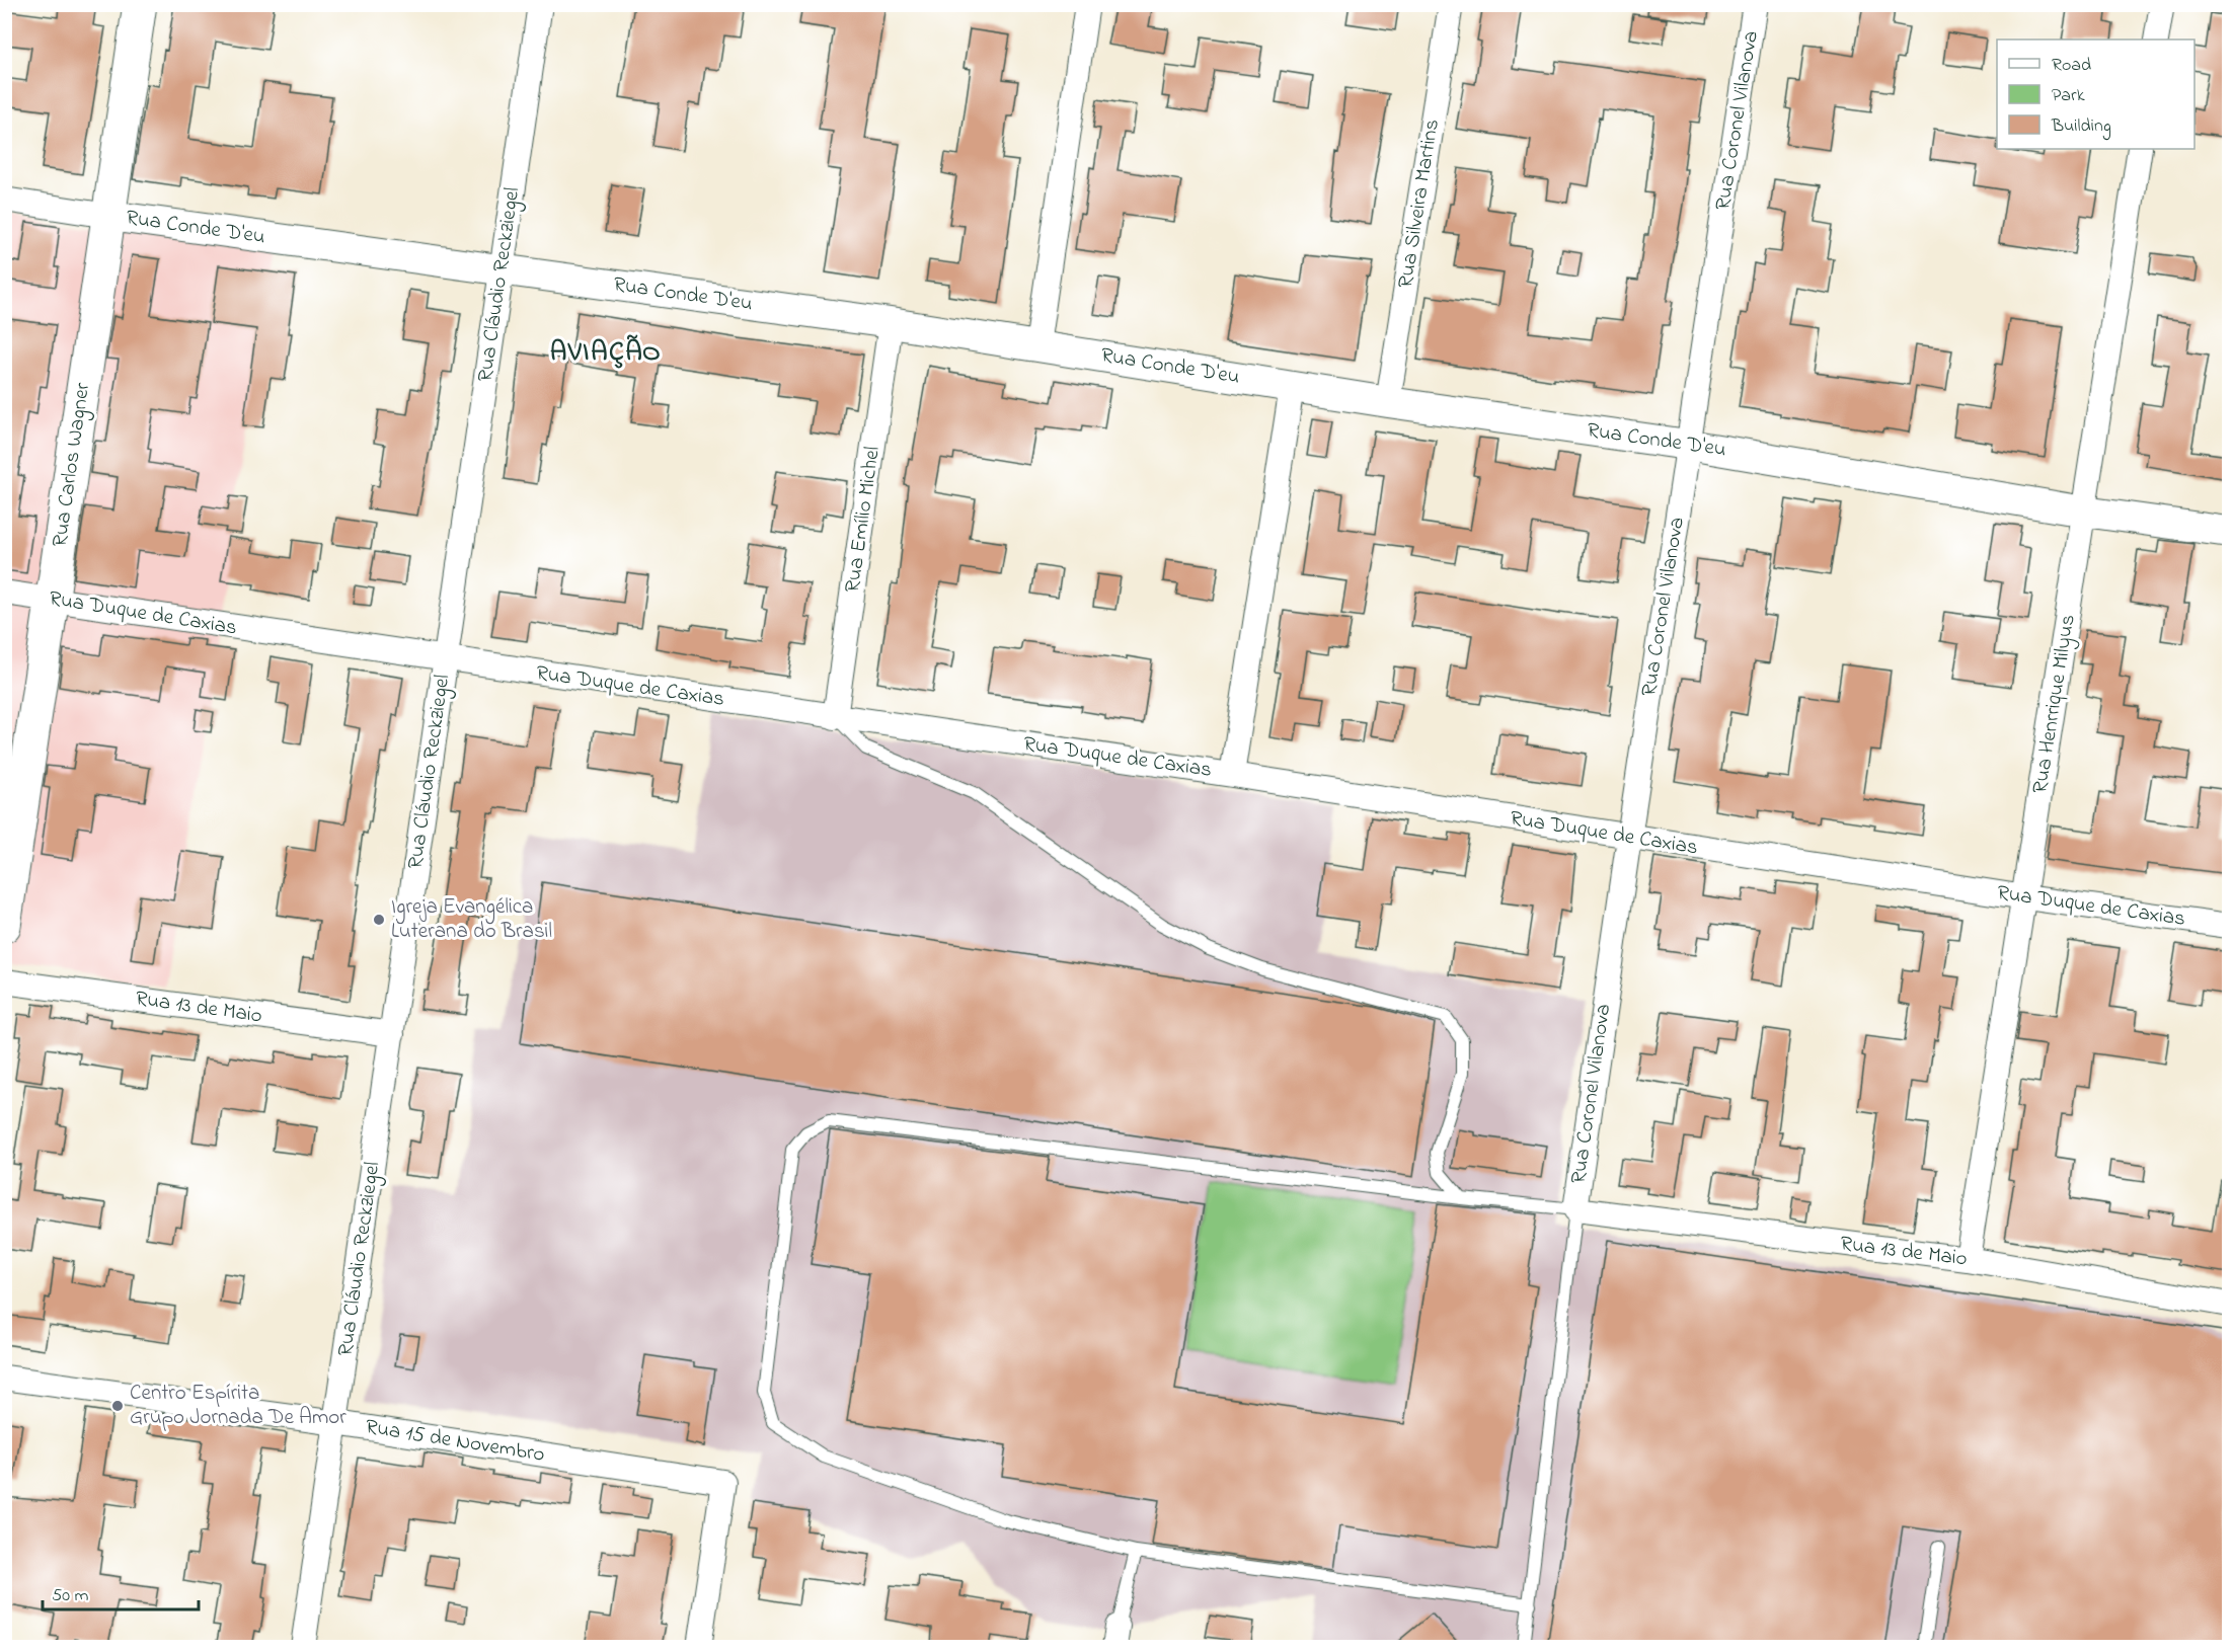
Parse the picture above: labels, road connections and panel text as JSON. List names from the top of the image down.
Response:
{
  "streets": {
    "main road": ["Rua Carlos Wagner"],
    "street": [
      "Rua Coronel Vilanova",
      "Rua Silveira Martins",
      "Rua Conde D'eu",
      "Rua Cláudio Reckziegel",
      "Rua Emílio Michel",
      "Rua Duque de Caxias",
      "Rua Henrrique Milyus",
      "Rua 13 de Maio",
      "Rua 15 de Novembro"
    ]
  },
  "crossings": [
    ["Rua Coronel Vilanova", "Rua Conde D'eu"],
    ["Rua Coronel Vilanova", "Rua Duque de Caxias"],
    ["Rua Coronel Vilanova", "Rua 13 de Maio"],
    ["Rua Silveira Martins", "Rua Conde D'eu"],
    ["Rua Conde D'eu", "Rua Cláudio Reckziegel"],
    ["Rua Conde D'eu", "Rua Carlos Wagner"],
    ["Rua Conde D'eu", "Rua Emílio Michel"],
    ["Rua Conde D'eu", "Rua Henrrique Milyus"],
    ["Rua Cláudio Reckziegel", "Rua Duque de Caxias"],
    ["Rua Cláudio Reckziegel", "Rua 13 de Maio"],
    ["Rua Cláudio Reckziegel", "Rua 15 de Novembro"],
    ["Rua Carlos Wagner", "Rua Duque de Caxias"],
    ["Rua Emílio Michel", "Rua Duque de Caxias"],
    ["Rua Duque de Caxias", "Rua Henrrique Milyus"],
    ["Rua Henrrique Milyus", "Rua 13 de Maio"]
  ],
  "districts": ["AVIAÇÃO"],
  "places": ["Igreja Evangélica Luterana do Brasil", "Centro Espírita Grupo Jornada De Amor"],
  "legend": ["Road", "Park", "Building"],
  "scale_bar": "50 m"
}
